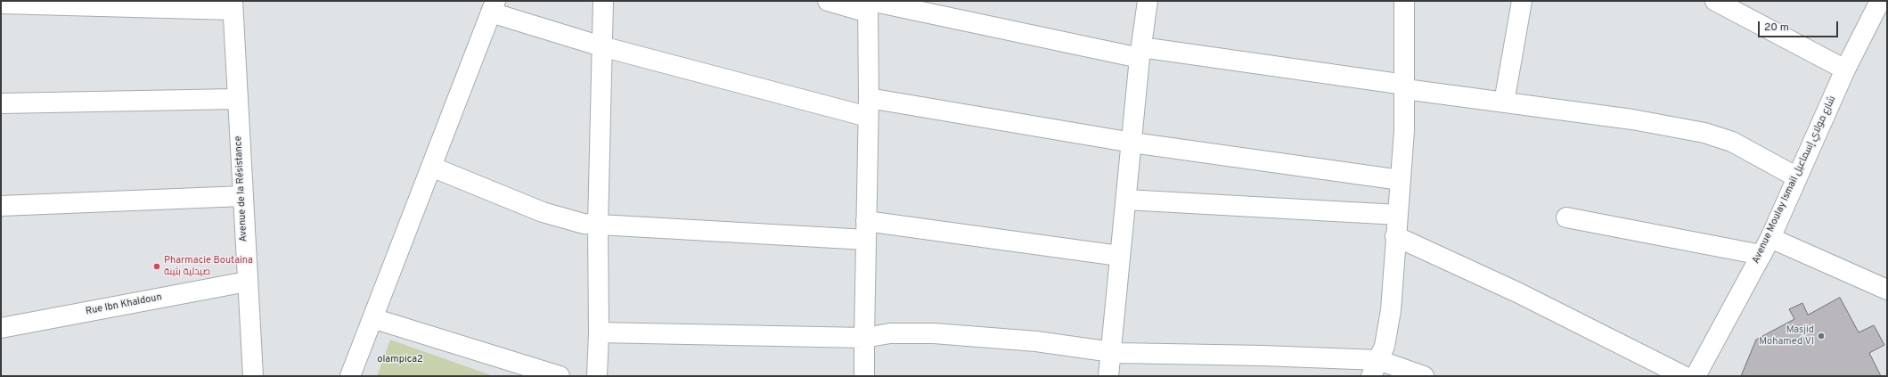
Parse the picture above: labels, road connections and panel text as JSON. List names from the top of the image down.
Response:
{
  "streets": {
    "street": ["Avenue Moulay Ismail شارع مولاي إسماعيل", "Avenue de la Résistance", "Rue Ibn Khaldoun"]
  },
  "crossings": [
    ["Avenue de la Résistance", "Rue Ibn Khaldoun"]
  ],
  "parks": ["olampica2"],
  "places": ["Pharmacie Boutaina صيدلية بثينة", "Masjid Mohamed VI"],
  "scale_bar": "20 m"
}
